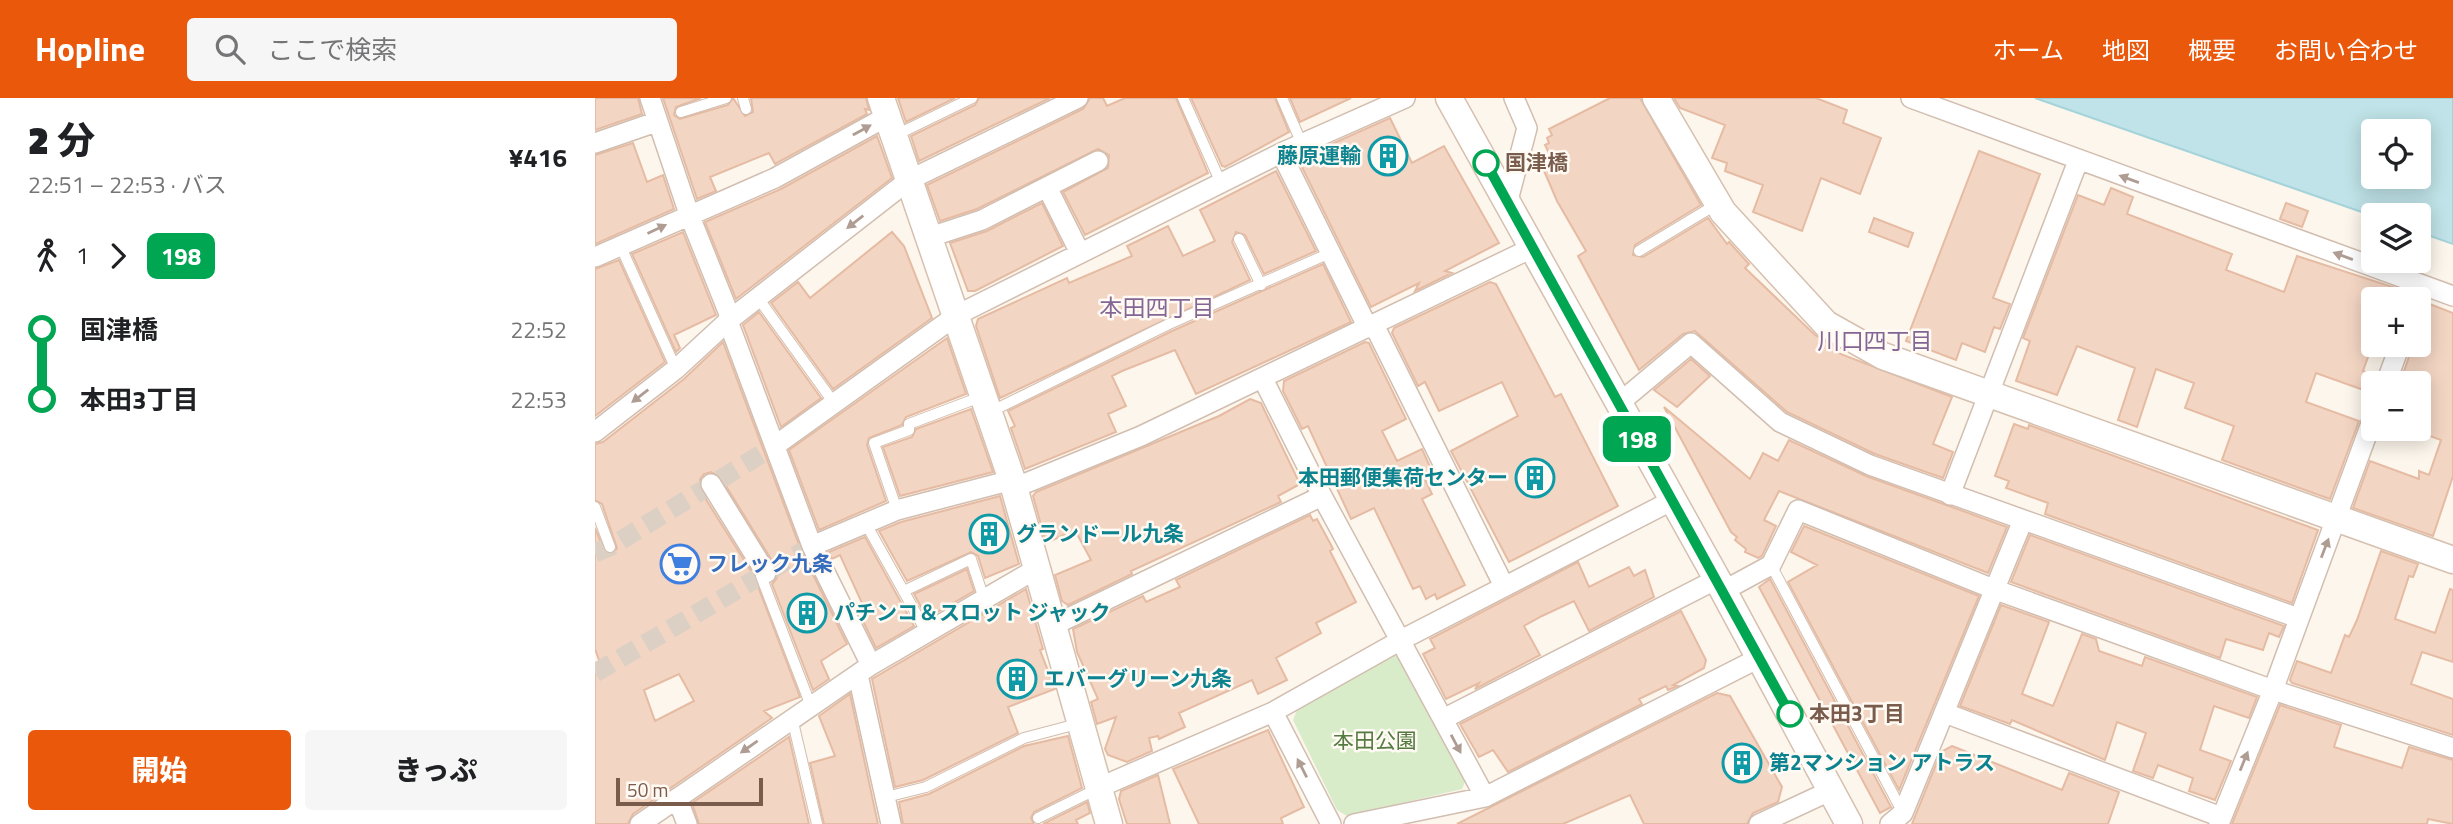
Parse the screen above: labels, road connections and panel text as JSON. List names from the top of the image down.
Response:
{
  "districts": ["本田四丁目", "川口四丁目"],
  "parks": ["本田公園"],
  "places": {
    "building": [
      "藤原運輸",
      "本田郵便集荷センター",
      "グランドール九条",
      "パチンコ＆スロット ジャック",
      "エバーグリーン九条",
      "第2マンション アトラス"
    ],
    "other": ["国津橋", "本田3丁目"],
    "supermarket": ["フレック九条"]
  },
  "lines": ["bus line 198"],
  "scale_bar": "50 m",
  "page": {
    "header": "Hopline",
    "search": "ここで検索",
    "nav": [
      "ホーム",
      "地図",
      "概要",
      "お問い合わせ"
    ],
    "heading": ["2 分", "22:51 – 22:53 · バス", "¥416"],
    "on_map": "198",
    "map_buttons": ["+", "−"],
    "legs": ["1", "198"],
    "list": [
      {
        "name": "国津橋",
        "value": "22:52"
      },
      {
        "name": "本田3丁目",
        "value": "22:53"
      }
    ],
    "buttons": ["開始", "きっぷ"],
    "scale": "50 m"
  }
}
